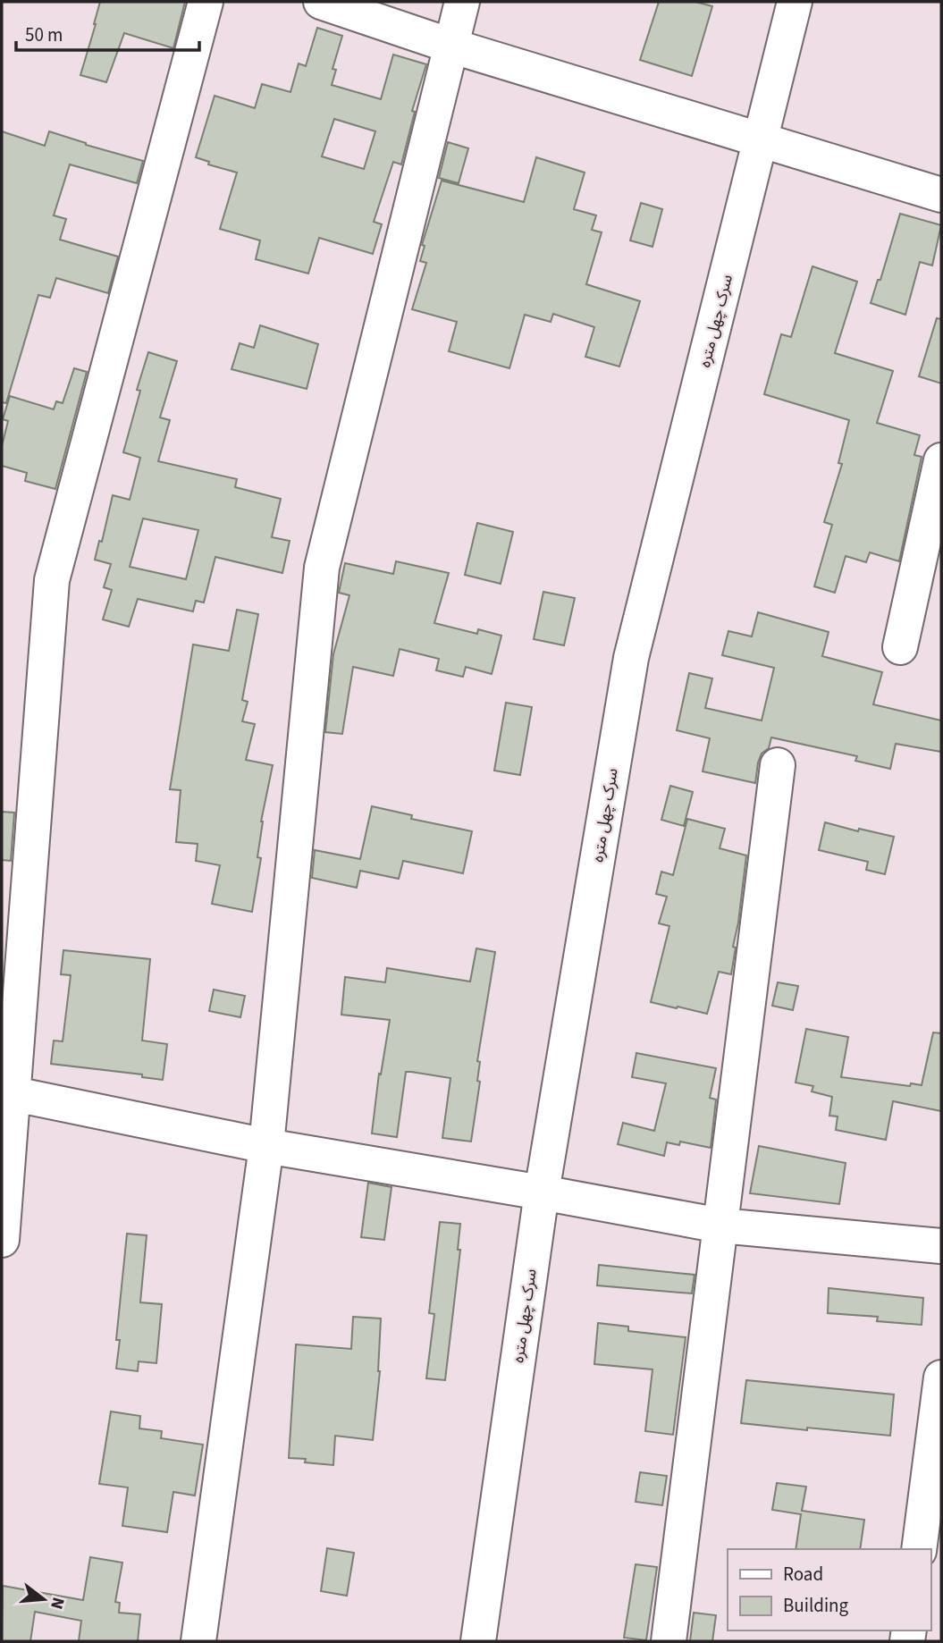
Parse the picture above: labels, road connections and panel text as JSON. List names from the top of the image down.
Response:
{
  "streets": {
    "street": ["سرک چهل متره"]
  },
  "legend": ["Road", "Building"],
  "scale_bar": "50 m",
  "north": "right"
}
